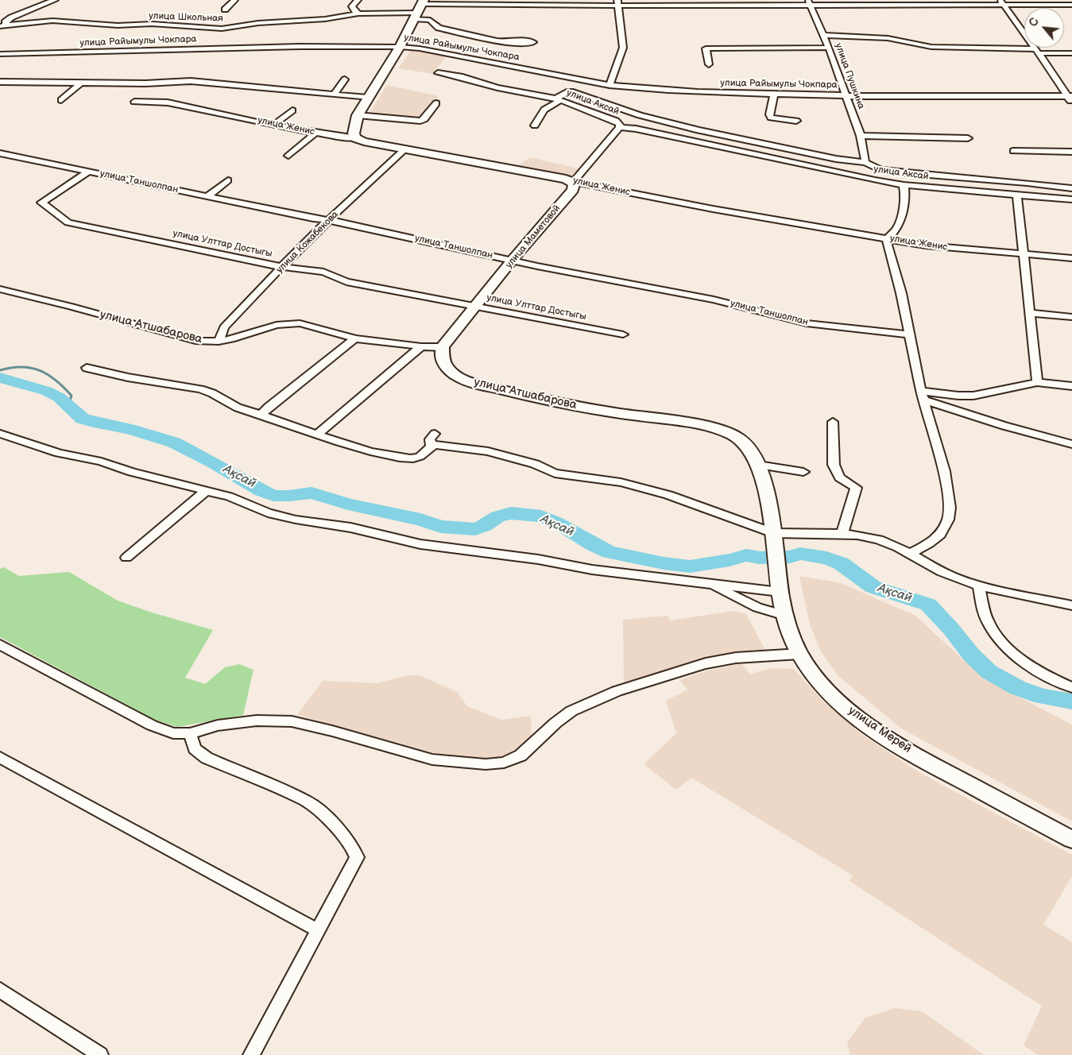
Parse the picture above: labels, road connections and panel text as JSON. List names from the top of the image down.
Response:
{
  "streets": {
    "main road": [
      "улица Женис",
      "улица Маметовой",
      "улица Атшабарова",
      "улица Мерей"
    ],
    "street": [
      "улица Школьная",
      "улица Райымулы Чокпара",
      "улица Пушкина",
      "улица Аксай",
      "улица Таншолпан",
      "улица Кожабекова",
      "улица Улттар Достыгы"
    ]
  },
  "crossings": [
    ["улица Райымулы Чокпара", "улица Пушкина"],
    ["улица Пушкина", "улица Аксай"],
    ["улица Аксай", "улица Маметовой"],
    ["улица Женис", "улица Маметовой"],
    ["улица Женис", "улица Кожабекова"],
    ["улица Таншолпан", "улица Маметовой"],
    ["улица Таншолпан", "улица Кожабекова"],
    ["улица Таншолпан", "улица Улттар Достыгы"],
    ["улица Маметовой", "улица Улттар Достыгы"],
    ["улица Маметовой", "улица Атшабарова"],
    ["улица Кожабекова", "улица Улттар Достыгы"],
    ["улица Кожабекова", "улица Атшабарова"],
    ["улица Атшабарова", "улица Мерей"]
  ],
  "water": ["Ақсай"],
  "north": "top left"
}
